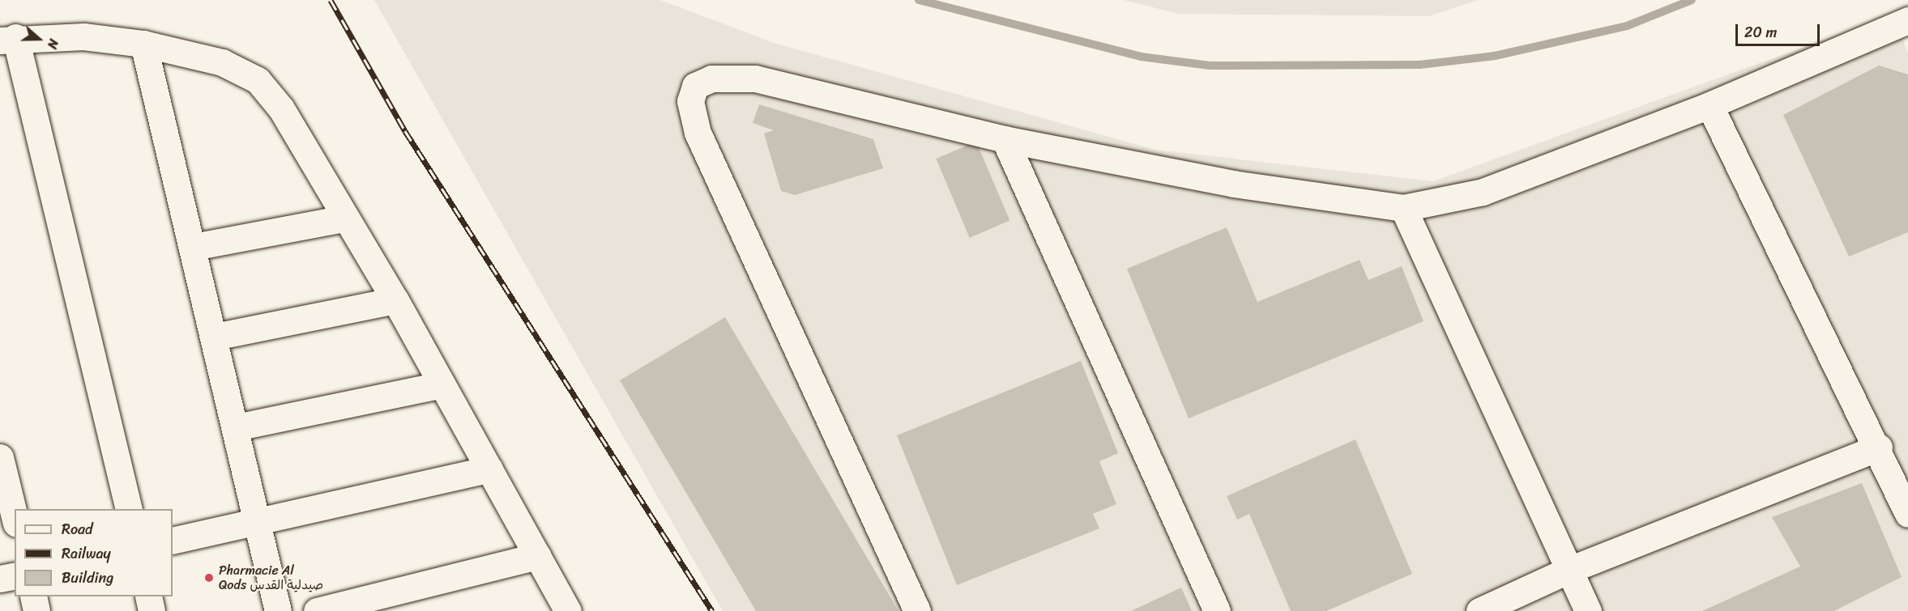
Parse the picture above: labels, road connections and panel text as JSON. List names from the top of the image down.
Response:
{
  "places": ["Pharmacie Al Qods صيدلية القدس"],
  "legend": ["Road", "Railway", "Building"],
  "scale_bar": "20 m",
  "north": "right"
}
